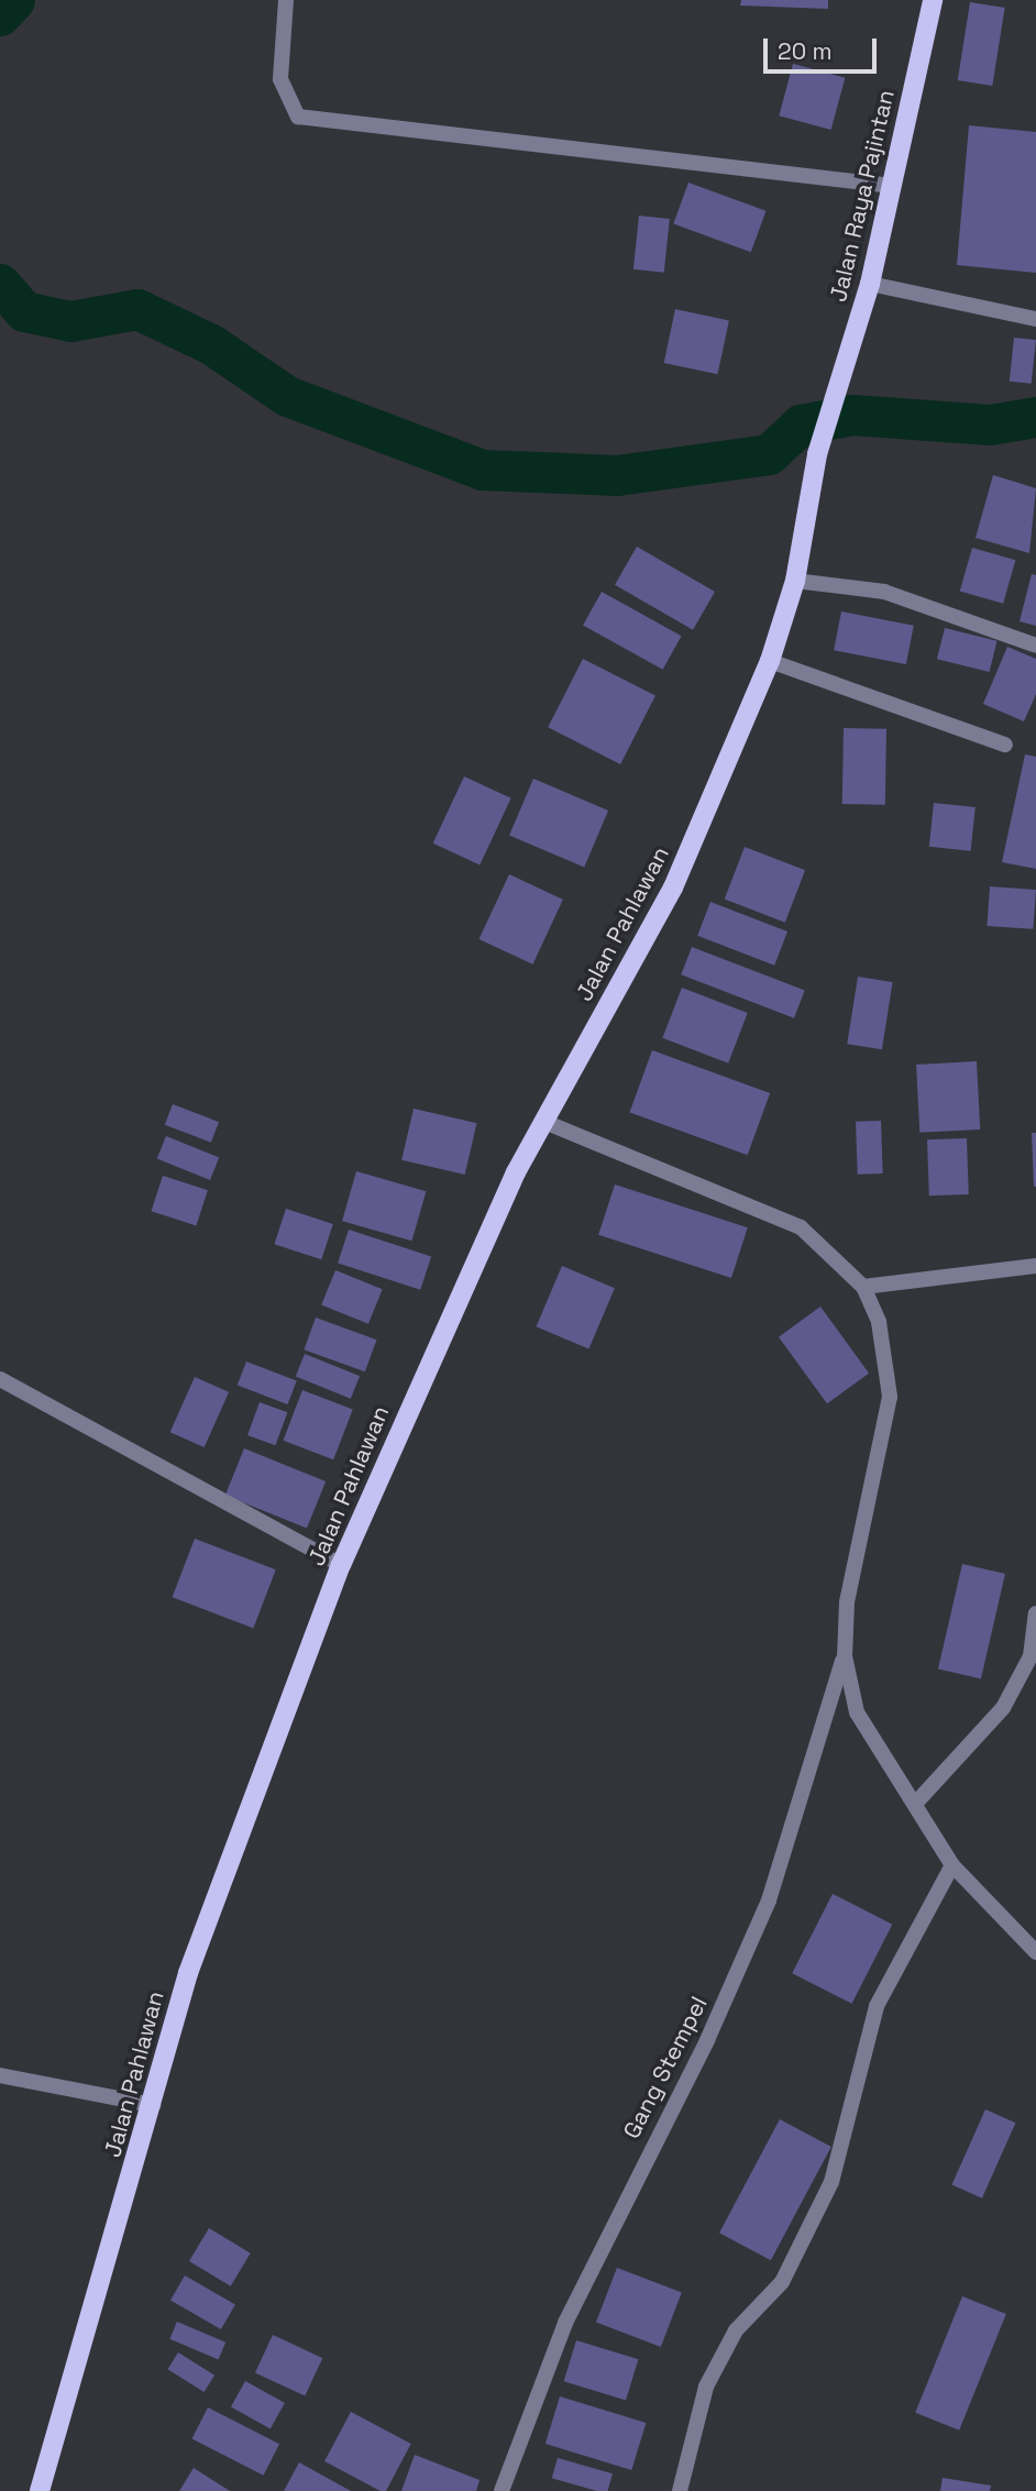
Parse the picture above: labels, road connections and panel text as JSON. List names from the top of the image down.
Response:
{
  "streets": {
    "main road": ["Jalan Raya Pajintan", "Jalan Pahlawan"],
    "street": ["Gang Stempel"]
  },
  "crossings": [
    ["Jalan Raya Pajintan", "Jalan Pahlawan"]
  ],
  "scale_bar": "20 m"
}
